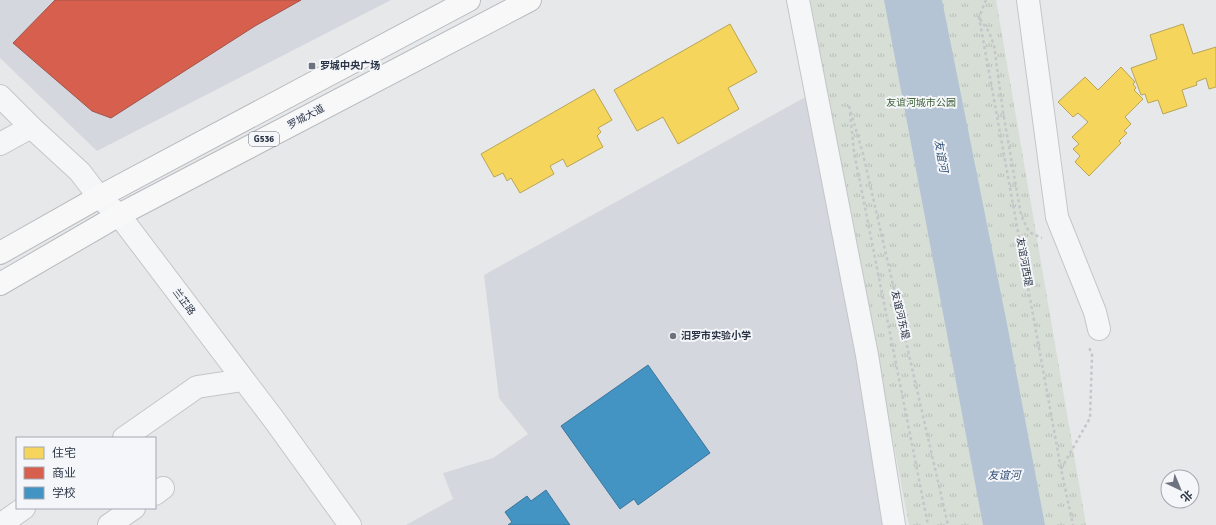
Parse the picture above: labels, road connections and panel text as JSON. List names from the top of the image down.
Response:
{
  "streets": {
    "highway": ["罗城大道", "G536"],
    "street": ["兰芷路"],
    "path": ["友谊河西堤", "友谊河东堤"]
  },
  "crossings": [
    ["罗城大道", "兰芷路"],
    ["G536", "兰芷路"]
  ],
  "water": ["友谊河"],
  "parks": ["友谊河城市公园"],
  "places": {
    "transit": ["罗城中央广场"],
    "other": ["汨罗市实验小学"]
  },
  "legend": ["住宅", "商业", "学校"],
  "north": "bottom right"
}
